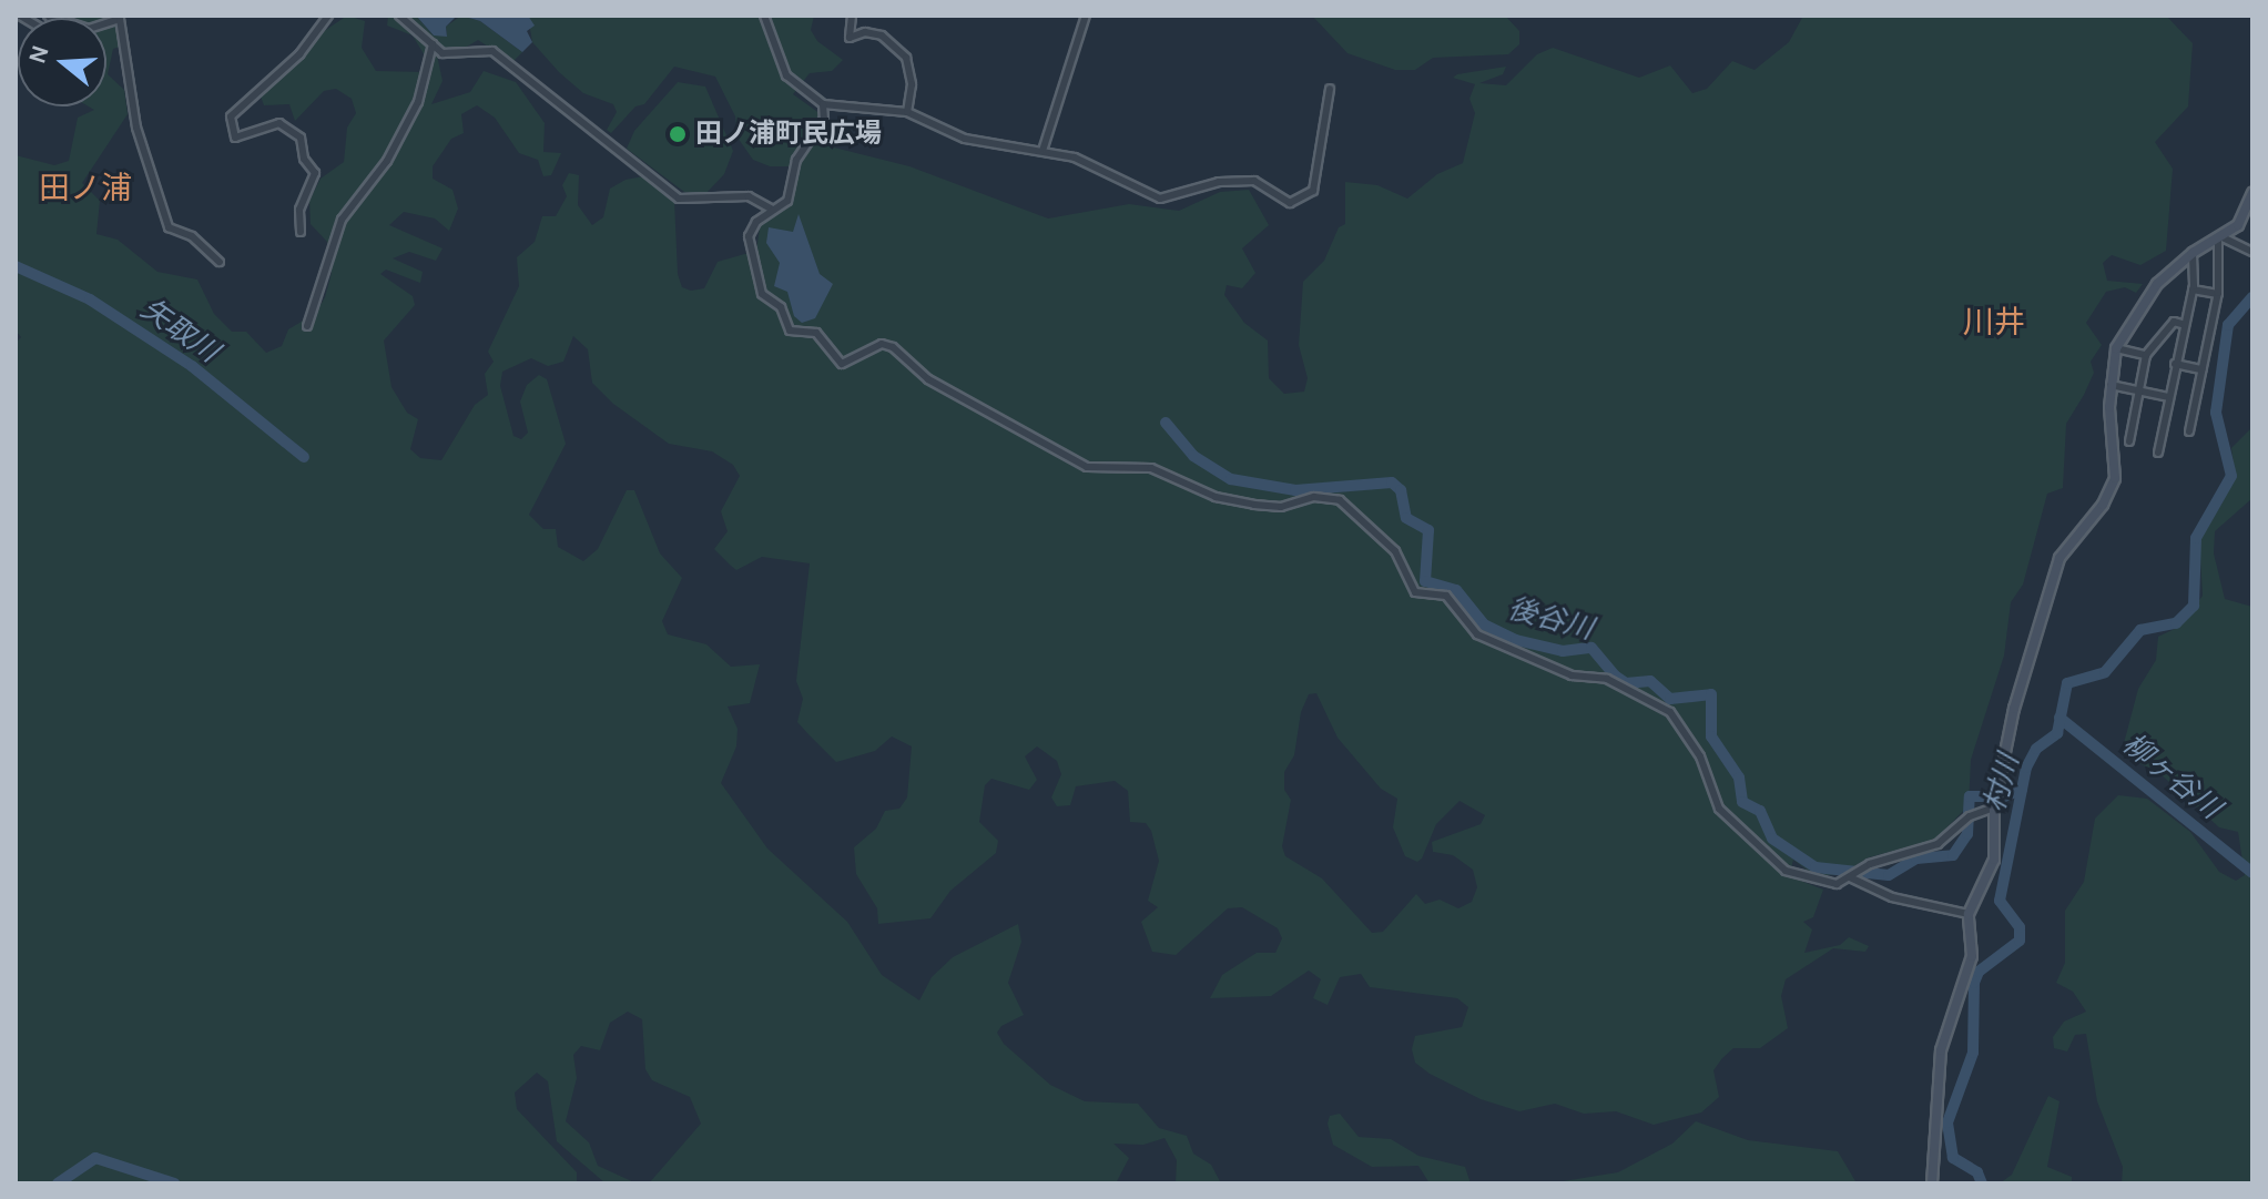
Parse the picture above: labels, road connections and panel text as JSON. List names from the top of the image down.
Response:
{
  "districts": ["田ノ浦", "川井"],
  "water": [
    "矢取川",
    "後谷川",
    "柳ヶ谷川",
    "村川"
  ],
  "places": ["田ノ浦町民広場"],
  "north": "left"
}
